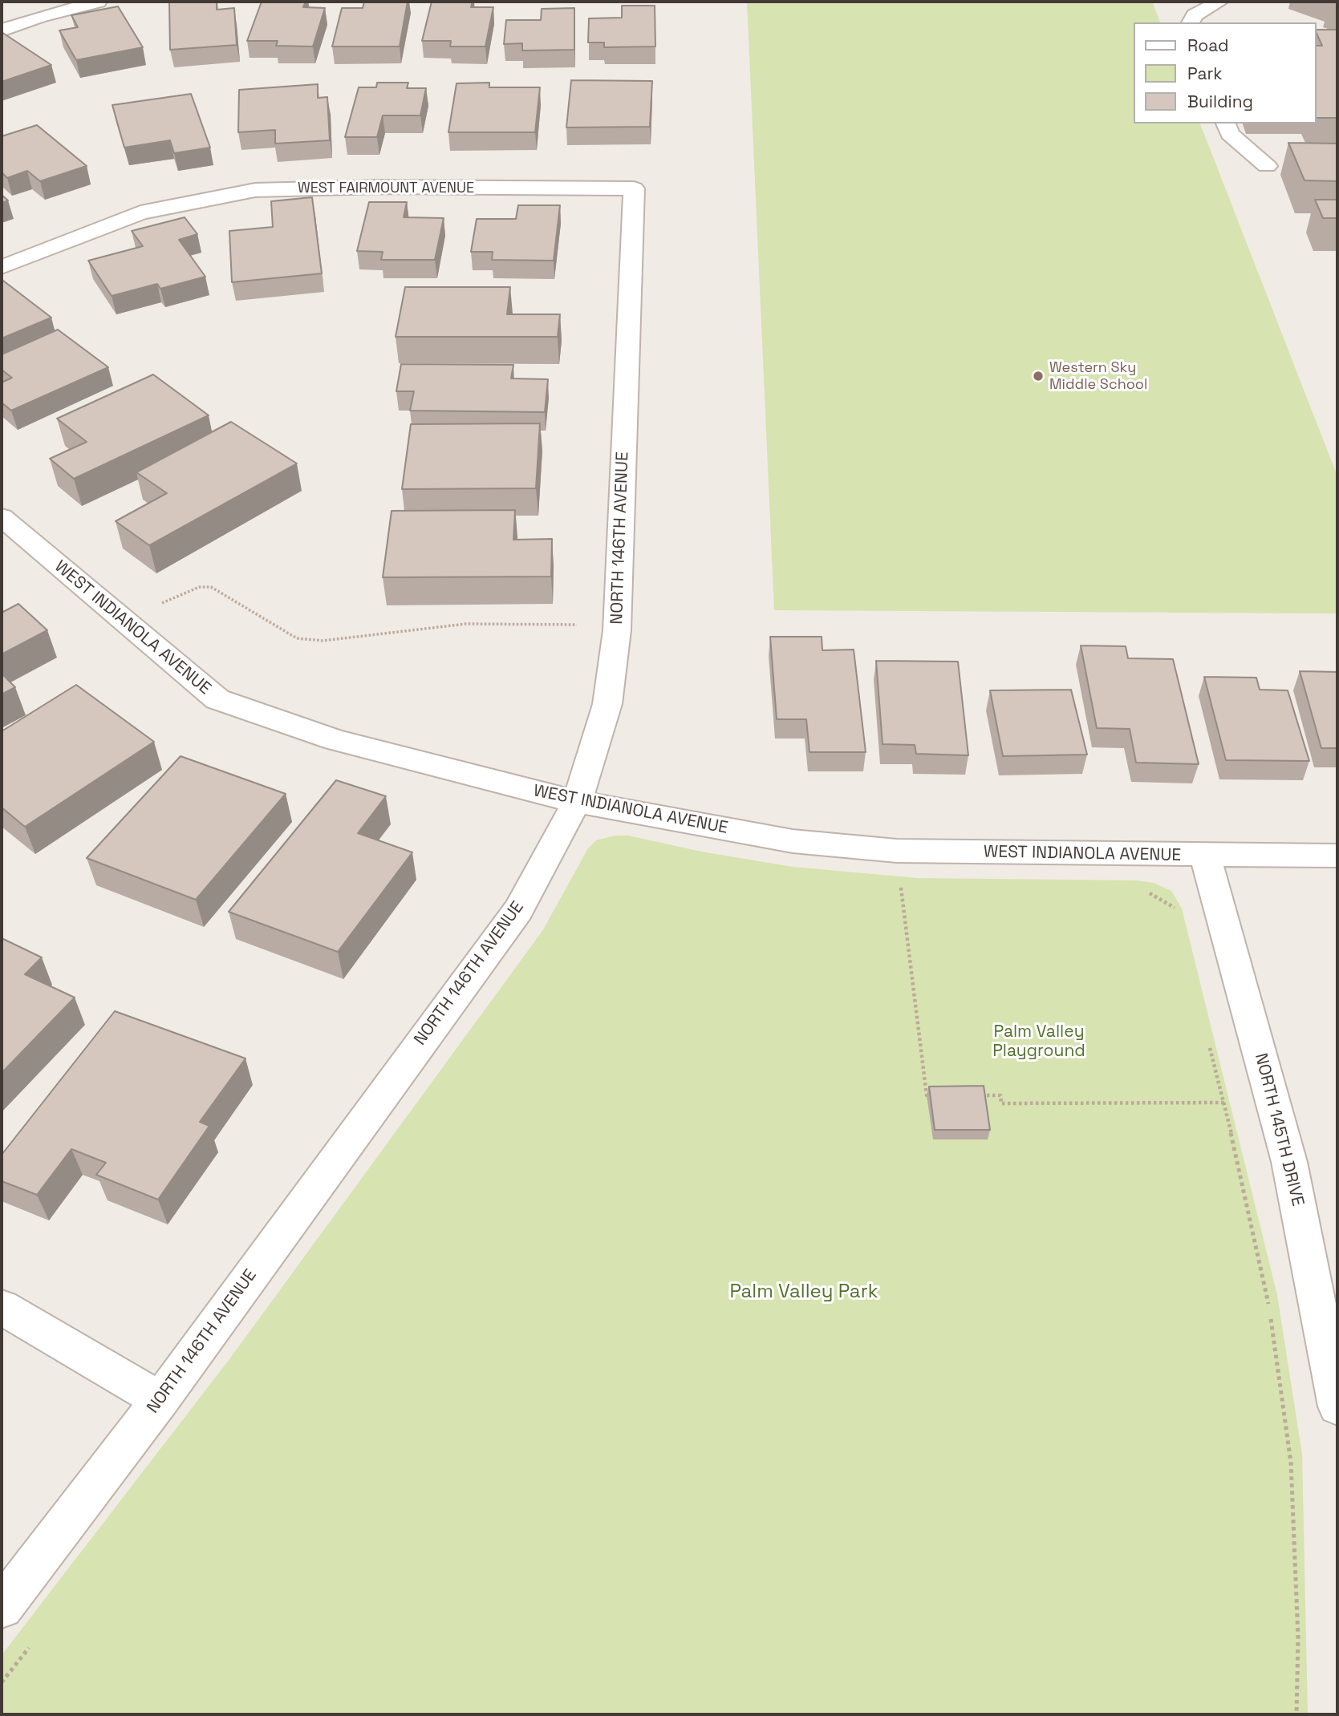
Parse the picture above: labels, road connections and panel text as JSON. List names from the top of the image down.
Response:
{
  "streets": {
    "street": [
      "WEST FAIRMOUNT AVENUE",
      "NORTH 146TH AVENUE",
      "WEST INDIANOLA AVENUE",
      "NORTH 145TH DRIVE"
    ]
  },
  "crossings": [
    ["WEST FAIRMOUNT AVENUE", "NORTH 146TH AVENUE"],
    ["NORTH 146TH AVENUE", "WEST INDIANOLA AVENUE"],
    ["WEST INDIANOLA AVENUE", "NORTH 145TH DRIVE"]
  ],
  "parks": ["Palm Valley Playground", "Palm Valley Park"],
  "places": ["Western Sky Middle School"],
  "legend": ["Road", "Park", "Building"]
}
